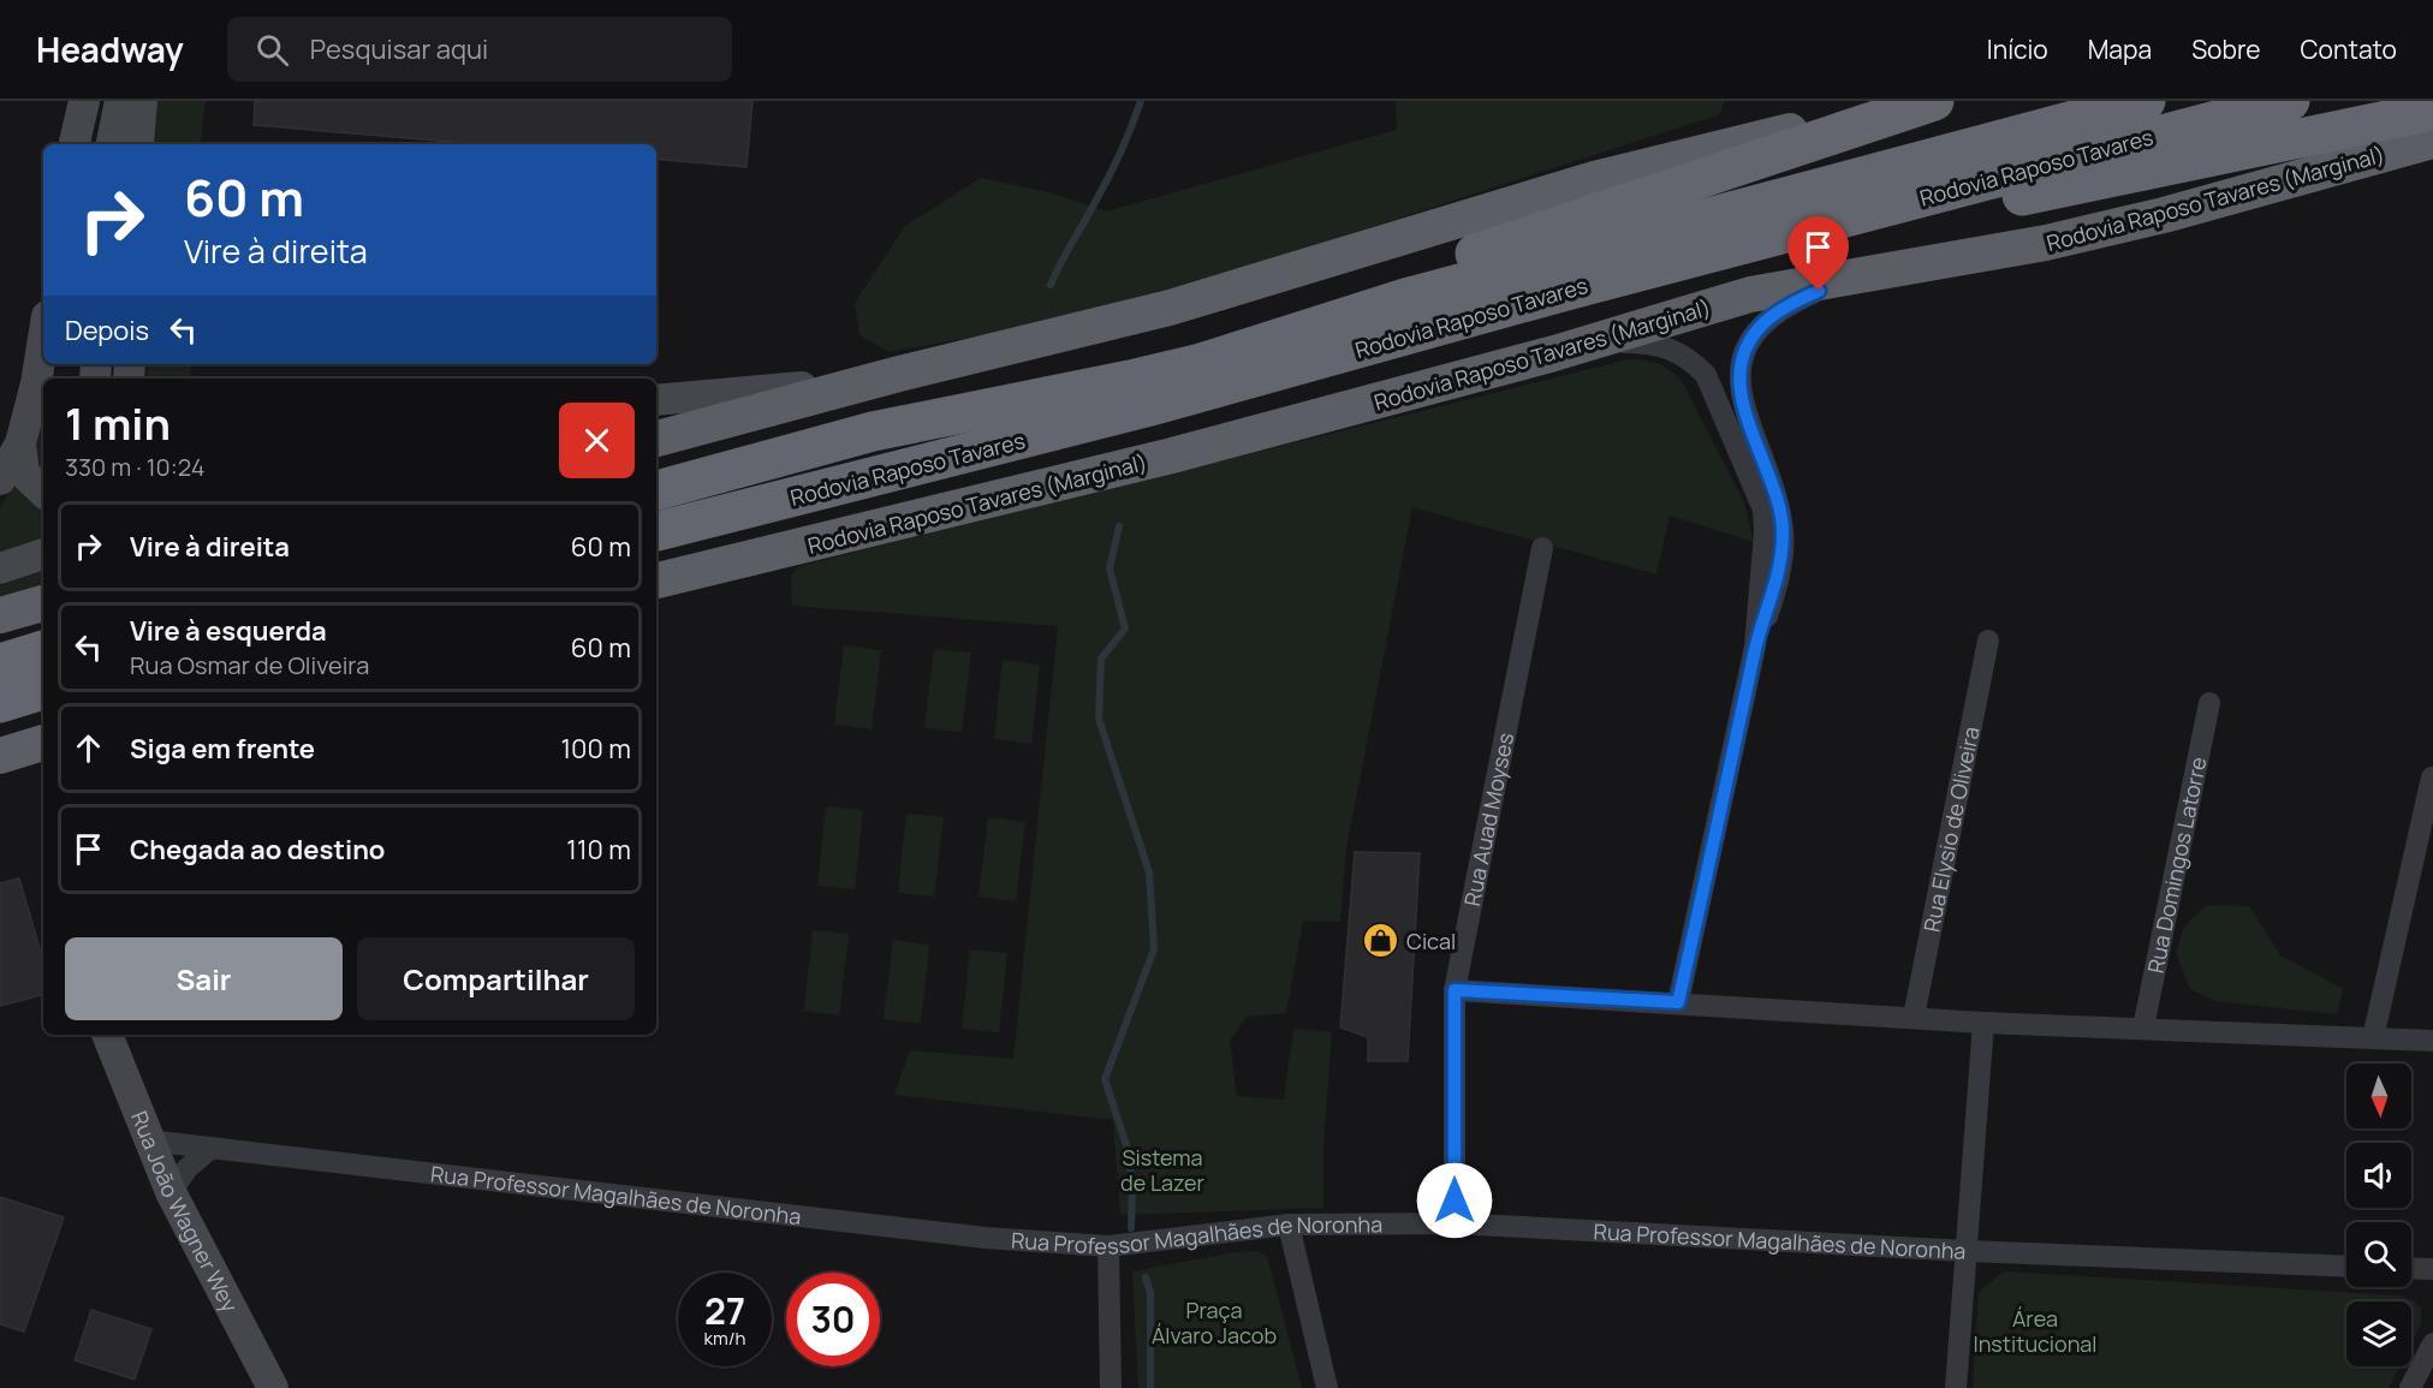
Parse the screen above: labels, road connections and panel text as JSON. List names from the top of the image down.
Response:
{
  "streets": {
    "highway": ["Rodovia Raposo Tavares", "Rodovia Raposo Tavares (Marginal)"],
    "main road": ["Rua João Wagner Wey"],
    "street": [
      "Rua Auad Moyses",
      "Rua Elysio de Oliveira",
      "Rua Domingos Latorre",
      "Rua Professor Magalhães de Noronha"
    ]
  },
  "crossings": [
    ["Rua Auad Moyses", "Rua Professor Magalhães de Noronha"],
    ["Rua Professor Magalhães de Noronha", "Rua João Wagner Wey"]
  ],
  "parks": ["Sistema de Lazer", "Praça Álvaro Jacob", "Área Institucional"],
  "places": {
    "shop": ["Cical"]
  },
  "north": "bottom",
  "page": {
    "header": "Headway",
    "search": "Pesquisar aqui",
    "nav": [
      "Início",
      "Mapa",
      "Sobre",
      "Contato"
    ],
    "turn": ["60 m", "Vire à direita"],
    "then": "Depois",
    "heading": ["1 min", "330 m · 10:24"],
    "list": [
      {
        "name": "Vire à direita",
        "value": "60 m"
      },
      {
        "name": "Vire à esquerda",
        "note": "Rua Osmar de Oliveira",
        "value": "60 m"
      },
      {
        "name": "Siga em frente",
        "value": "100 m"
      },
      {
        "name": "Chegada ao destino",
        "value": "110 m"
      }
    ],
    "buttons": ["Sair", "Compartilhar"],
    "speed": "27 km/h",
    "limit": "30"
  }
}
